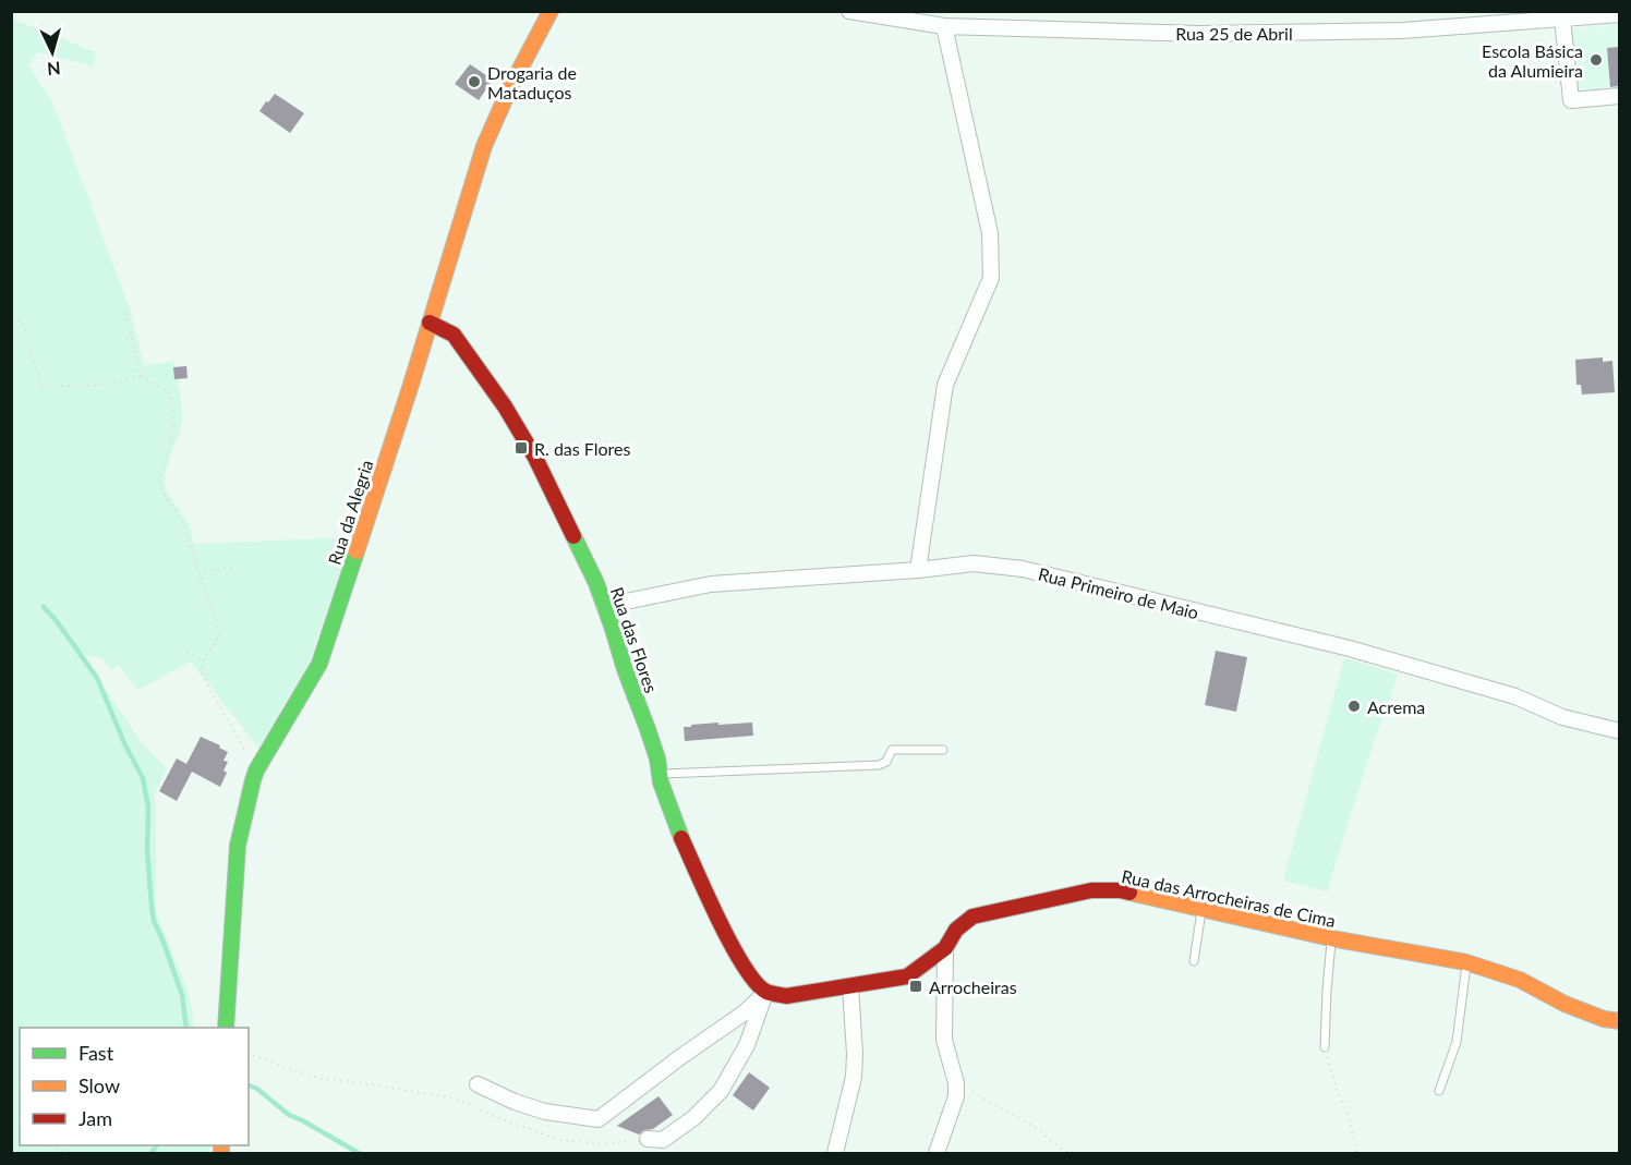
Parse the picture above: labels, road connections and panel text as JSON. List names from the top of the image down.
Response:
{
  "streets": {
    "street": [
      "Rua 25 de Abril",
      "Rua da Alegria",
      "Rua Primeiro de Maio",
      "Rua das Flores",
      "Rua das Arrocheiras de Cima"
    ]
  },
  "crossings": [
    ["Rua da Alegria", "Rua das Flores"],
    ["Rua Primeiro de Maio", "Rua das Flores"],
    ["Rua das Flores", "Rua das Arrocheiras de Cima"]
  ],
  "places": {
    "other": ["Escola Básica da Alumieira", "Drogaria de Mataduços", "Acrema"],
    "transit": ["R. das Flores", "Arrocheiras"]
  },
  "legend": ["Fast", "Slow", "Jam"],
  "north": "bottom"
}
